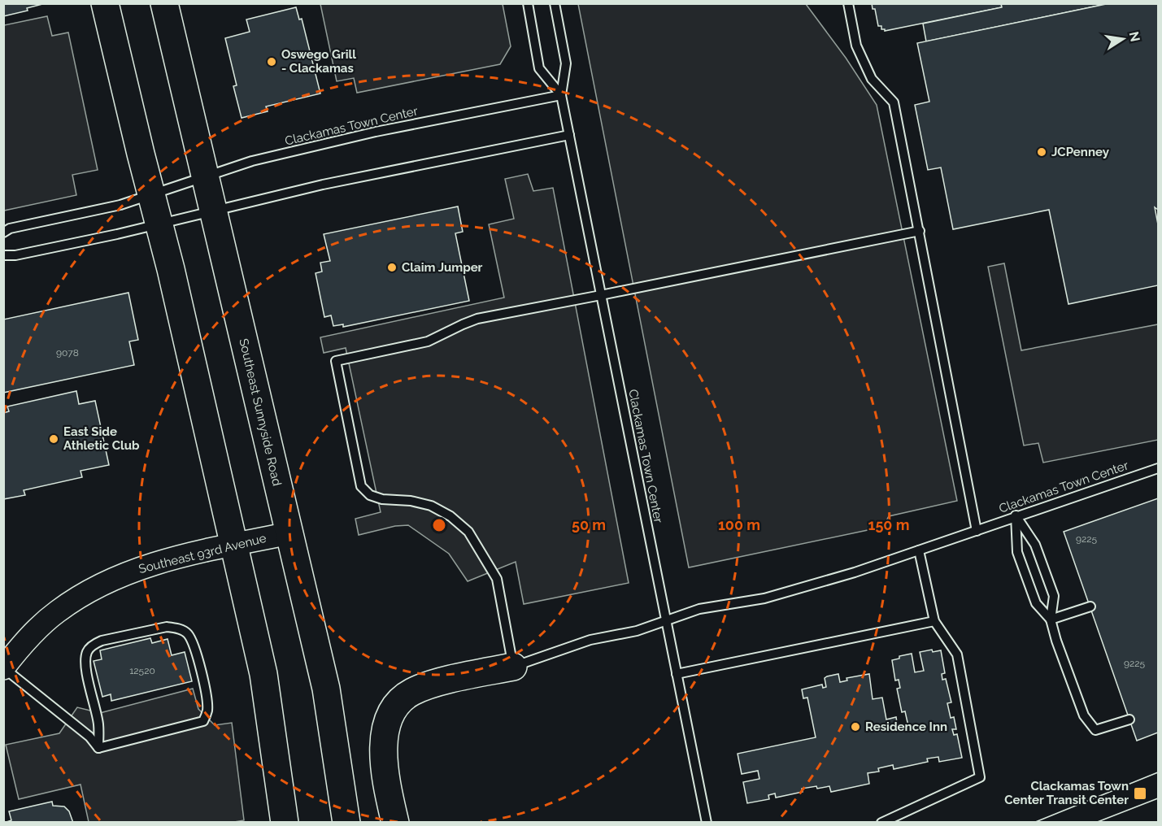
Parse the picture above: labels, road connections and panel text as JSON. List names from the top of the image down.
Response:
{
  "streets": {
    "main road": ["Southeast Sunnyside Road"],
    "street": ["Southeast 93rd Avenue"],
    "lane": ["Clackamas Town Center"]
  },
  "crossings": [
    ["Clackamas Town Center", "Southeast Sunnyside Road"],
    ["Southeast Sunnyside Road", "Southeast 93rd Avenue"]
  ],
  "places": {
    "other": [
      "Oswego Grill - Clackamas",
      "JCPenney",
      "Claim Jumper",
      "East Side Athletic Club",
      "Residence Inn"
    ],
    "transit": ["Clackamas Town Center Transit Center"]
  },
  "house_numbers": [
    "9078",
    "9225",
    "9225",
    "12520"
  ],
  "north": "right",
  "rings": ["50 m", "100 m", "150 m"]
}
